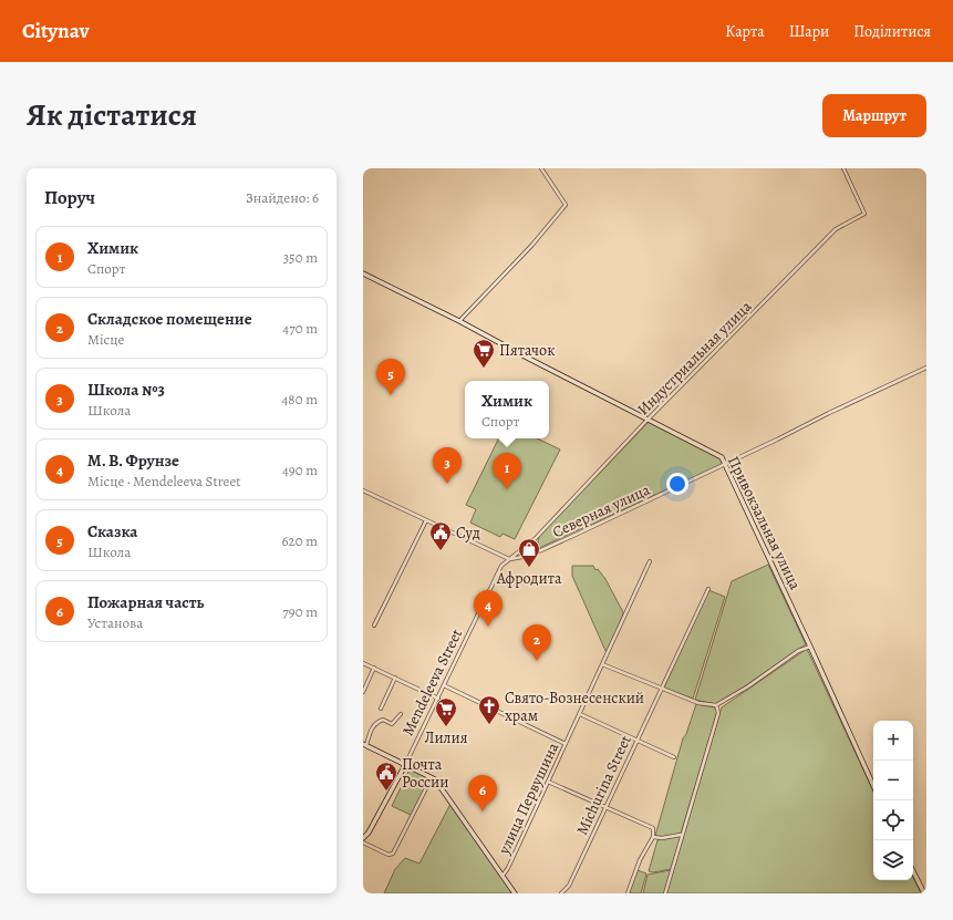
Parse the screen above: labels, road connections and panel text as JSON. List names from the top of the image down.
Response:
{
  "streets": {
    "main road": ["Привокзальная улица", "Mendeleeva Street"],
    "street": [
      "Индустриальная улица",
      "Северная улица",
      "Michurina Street",
      "улица Первушина"
    ]
  },
  "crossings": [
    ["Индустриальная улица", "Северная улица"],
    ["Индустриальная улица", "Привокзальная улица"],
    ["Индустриальная улица", "Mendeleeva Street"],
    ["Северная улица", "Привокзальная улица"],
    ["Северная улица", "Mendeleeva Street"]
  ],
  "places": {
    "supermarket": ["Пятачок", "Лилия"],
    "public building": ["Суд", "Почта России"],
    "shop": ["Афродита"],
    "church": ["Свято-Вознесенский храм"]
  },
  "page": {
    "header": "Citynav",
    "nav": ["Карта", "Шари", "Поділитися"],
    "title": "Як дістатися",
    "buttons": "Маршрут",
    "heading": ["Поруч", "Знайдено: 6"],
    "list": [
      {
        "mark": "1",
        "name": "Химик",
        "note": "Спорт",
        "value": "350 m"
      },
      {
        "mark": "2",
        "name": "Складское помещение",
        "note": "Місце",
        "value": "470 m"
      },
      {
        "mark": "3",
        "name": "Школа №3",
        "note": "Школа",
        "value": "480 m"
      },
      {
        "mark": "4",
        "name": "М. В. Фрунзе",
        "note": "Місце · Mendeleeva Street",
        "value": "490 m"
      },
      {
        "mark": "5",
        "name": "Сказка",
        "note": "Школа",
        "value": "620 m"
      },
      {
        "mark": "6",
        "name": "Пожарная часть",
        "note": "Установа",
        "value": "790 m"
      }
    ],
    "pins": [
      "5",
      "3",
      "1",
      "4",
      "2",
      "6"
    ],
    "popup": ["Химик", "Спорт"],
    "map_buttons": ["+", "−"]
  }
}
